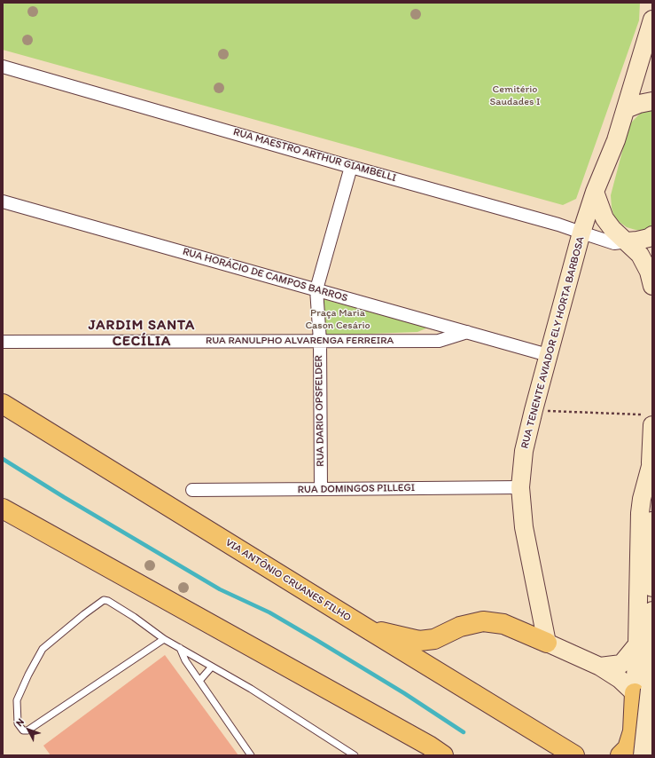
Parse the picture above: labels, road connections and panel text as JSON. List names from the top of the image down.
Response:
{
  "streets": {
    "main road": ["VIA ANTÔNIO CRUANES FILHO"],
    "street": [
      "RUA MAESTRO ARTHUR GIAMBELLI",
      "RUA HORÁCIO DE CAMPOS BARROS",
      "RUA RANULPHO ALVARENGA FERREIRA",
      "RUA TENENTE AVIADOR ELY HORTA BARBOSA",
      "RUA DARIO OPSFELDER",
      "RUA DOMINGOS PILLEGI"
    ]
  },
  "crossings": [
    ["RUA MAESTRO ARTHUR GIAMBELLI", "RUA TENENTE AVIADOR ELY HORTA BARBOSA"],
    ["RUA MAESTRO ARTHUR GIAMBELLI", "RUA DARIO OPSFELDER"],
    ["RUA HORÁCIO DE CAMPOS BARROS", "RUA RANULPHO ALVARENGA FERREIRA"],
    ["RUA HORÁCIO DE CAMPOS BARROS", "RUA TENENTE AVIADOR ELY HORTA BARBOSA"],
    ["RUA HORÁCIO DE CAMPOS BARROS", "RUA DARIO OPSFELDER"],
    ["RUA RANULPHO ALVARENGA FERREIRA", "RUA DARIO OPSFELDER"],
    ["RUA TENENTE AVIADOR ELY HORTA BARBOSA", "RUA DOMINGOS PILLEGI"],
    ["RUA DARIO OPSFELDER", "RUA DOMINGOS PILLEGI"]
  ],
  "districts": ["JARDIM SANTA CECÍLIA"],
  "parks": ["Cemitério Saudades I", "Praça Maria Cason Cesário"],
  "north": "top left"
}
